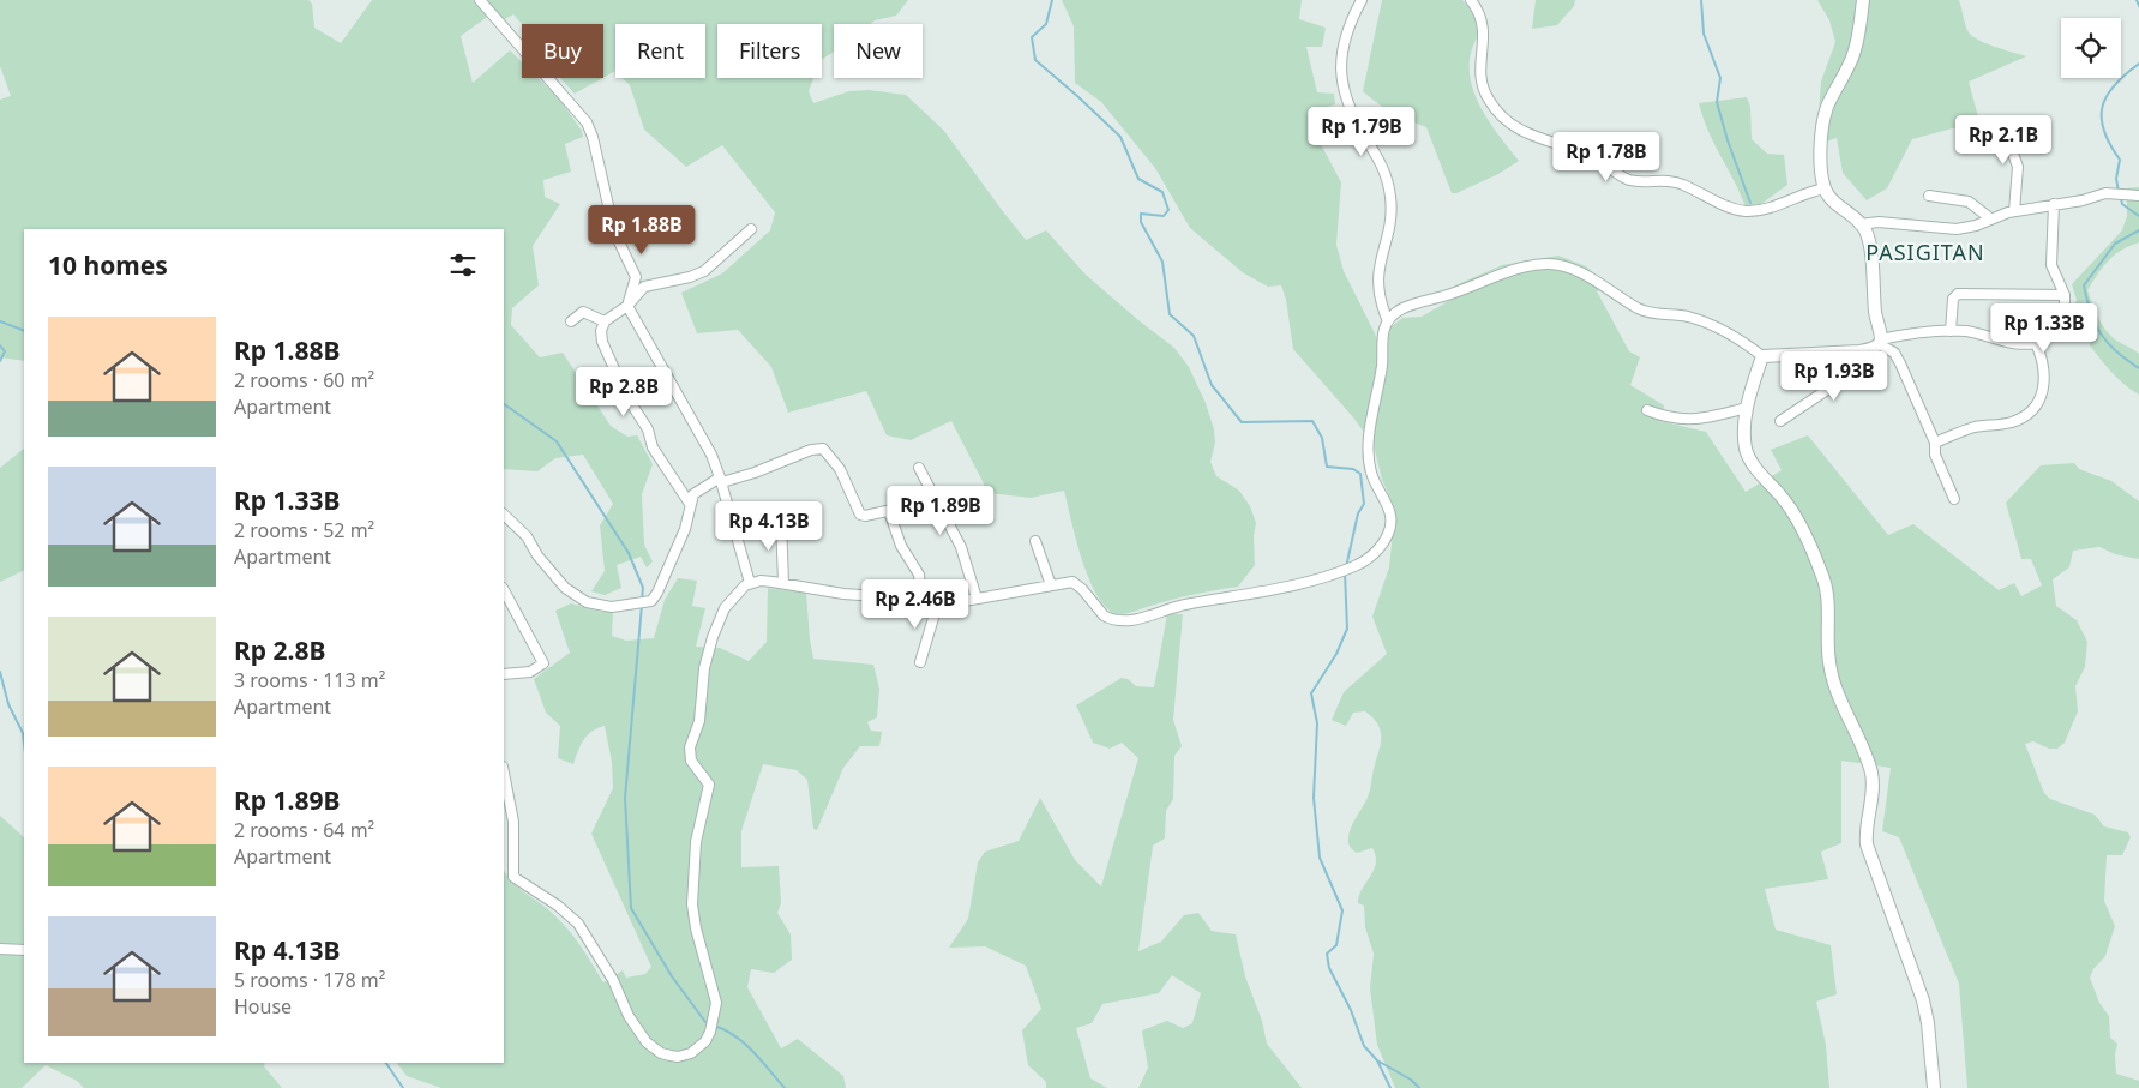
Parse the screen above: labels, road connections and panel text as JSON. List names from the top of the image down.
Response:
{
  "districts": ["PASIGITAN"],
  "page": {
    "chip": [
      "Buy",
      "Rent",
      "Filters",
      "New"
    ],
    "price": [
      "Rp 1.79B",
      "Rp 2.1B",
      "Rp 1.78B",
      "Rp 1.88B",
      "Rp 1.33B",
      "Rp 1.93B",
      "Rp 2.8B",
      "Rp 1.89B",
      "Rp 4.13B",
      "Rp 2.46B"
    ],
    "heading": "10 homes",
    "list": [
      {
        "name": "Rp 1.88B",
        "note": "2 rooms · 60 m² · Apartment"
      },
      {
        "name": "Rp 1.33B",
        "note": "2 rooms · 52 m² · Apartment"
      },
      {
        "name": "Rp 2.8B",
        "note": "3 rooms · 113 m² · Apartment"
      },
      {
        "name": "Rp 1.89B",
        "note": "2 rooms · 64 m² · Apartment"
      },
      {
        "name": "Rp 4.13B",
        "note": "5 rooms · 178 m² · House"
      }
    ]
  }
}
